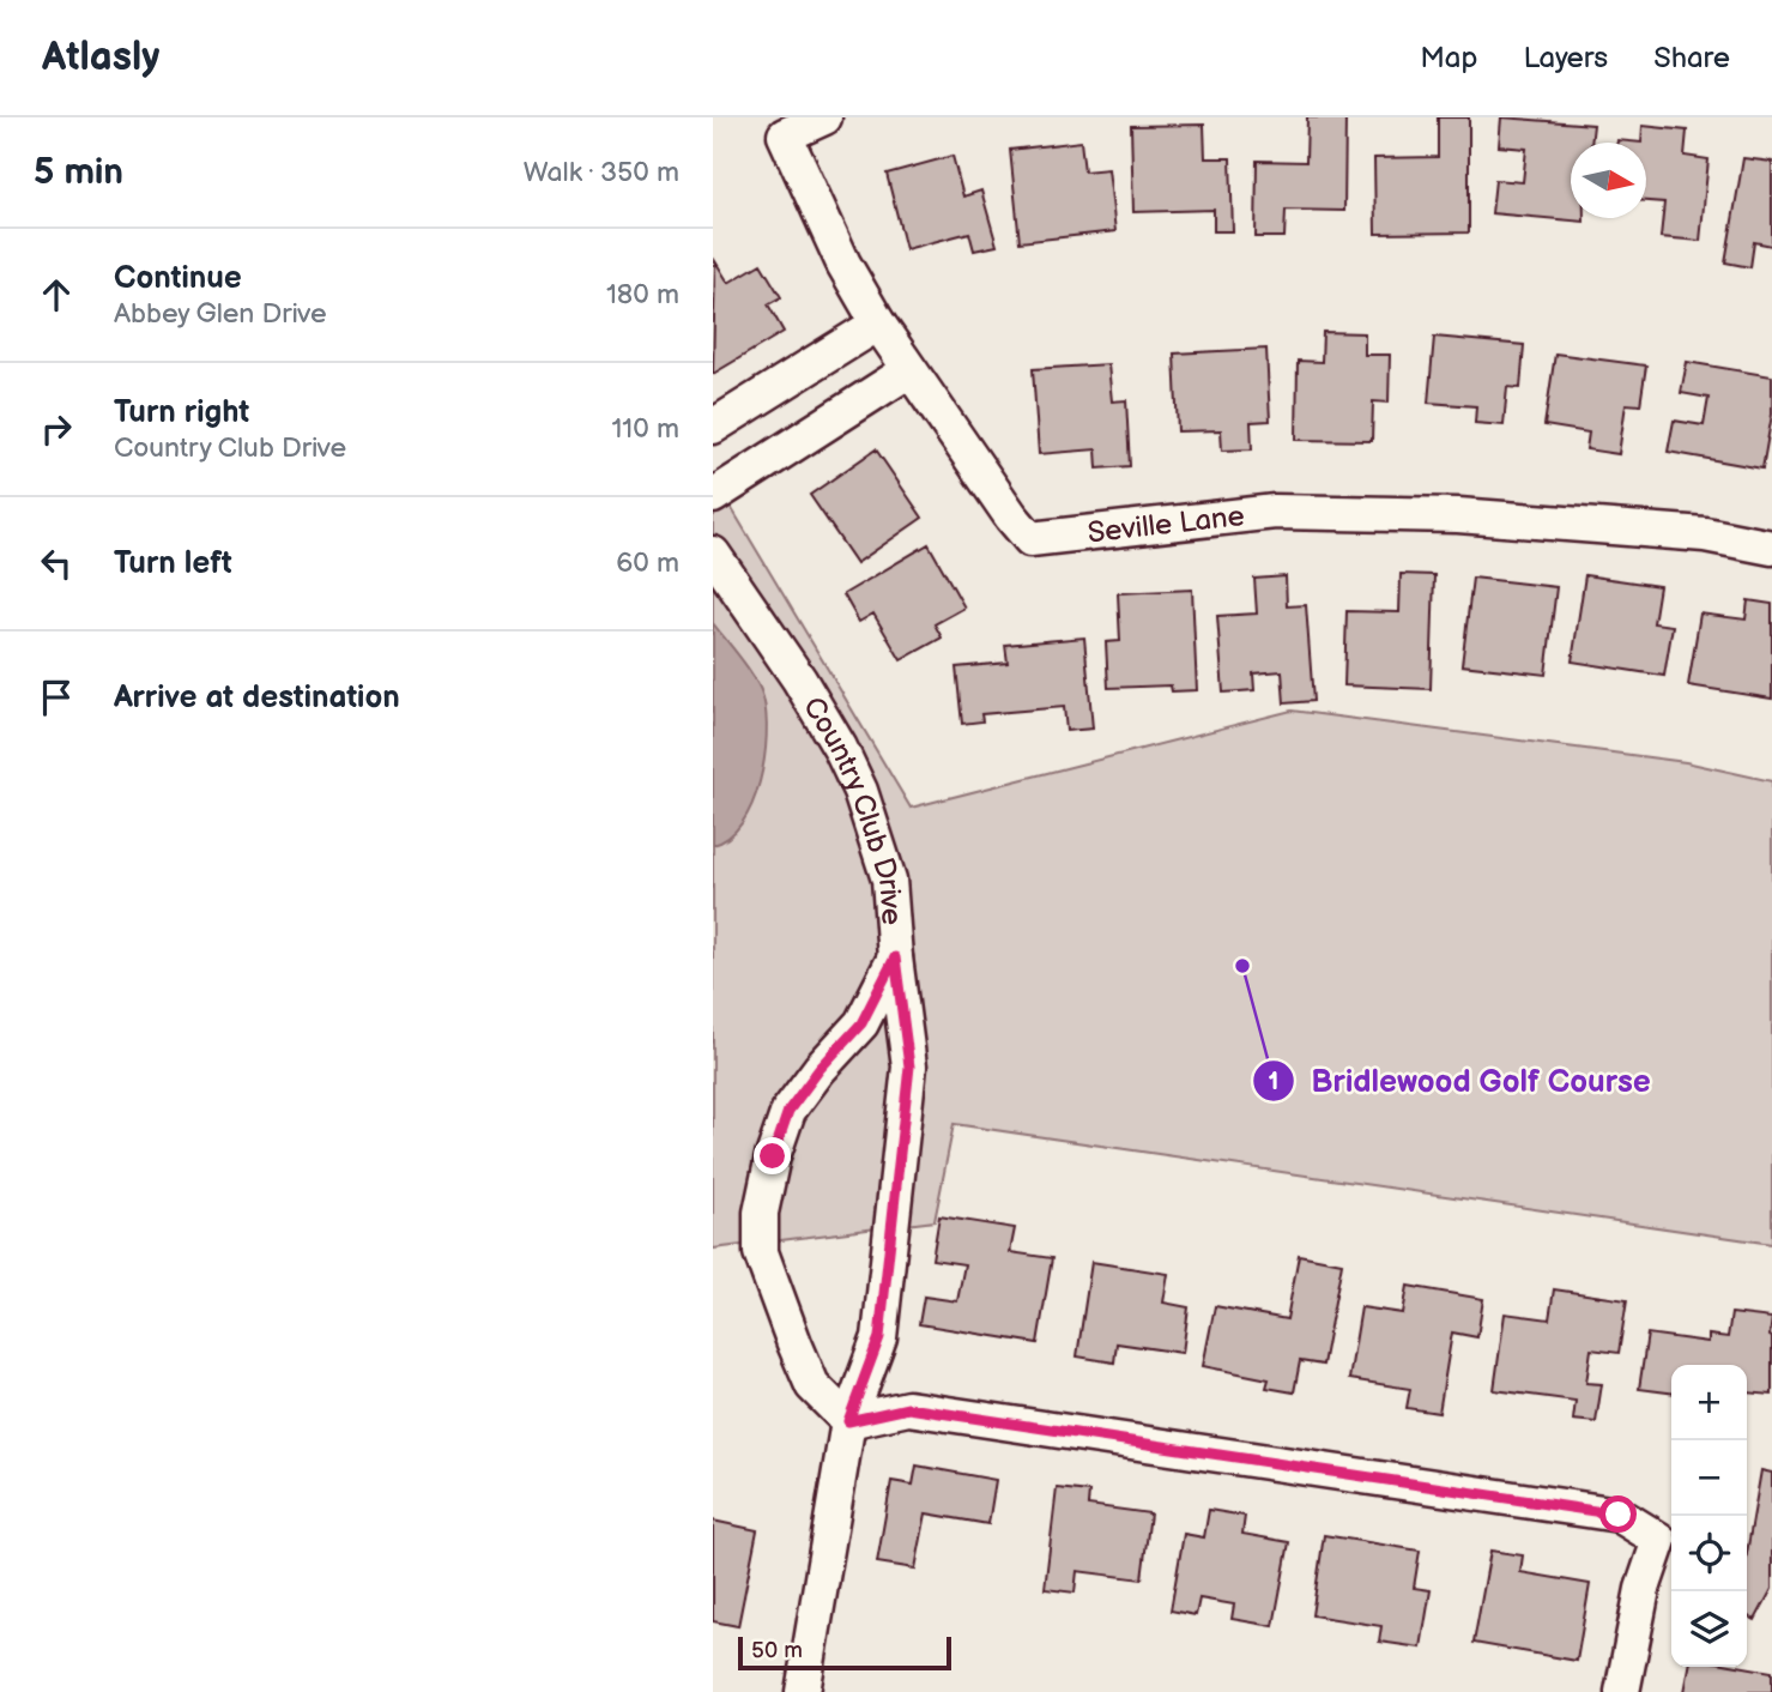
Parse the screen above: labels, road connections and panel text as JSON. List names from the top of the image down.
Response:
{
  "streets": {
    "street": ["Seville Lane", "Country Club Drive"]
  },
  "places": ["Bridlewood Golf Course"],
  "scale_bar": "50 m",
  "north": "right",
  "page": {
    "header": "Atlasly",
    "nav": ["Map", "Layers", "Share"],
    "heading": ["5 min", "Walk · 350 m"],
    "list": [
      ["Continue", "Abbey Glen Drive", "180 m"],
      ["Turn right", "Country Club Drive", "110 m"],
      ["Turn left", "60 m"],
      "Arrive at destination"
    ],
    "map_buttons": ["+", "−"],
    "scale": "50 m"
  }
}
